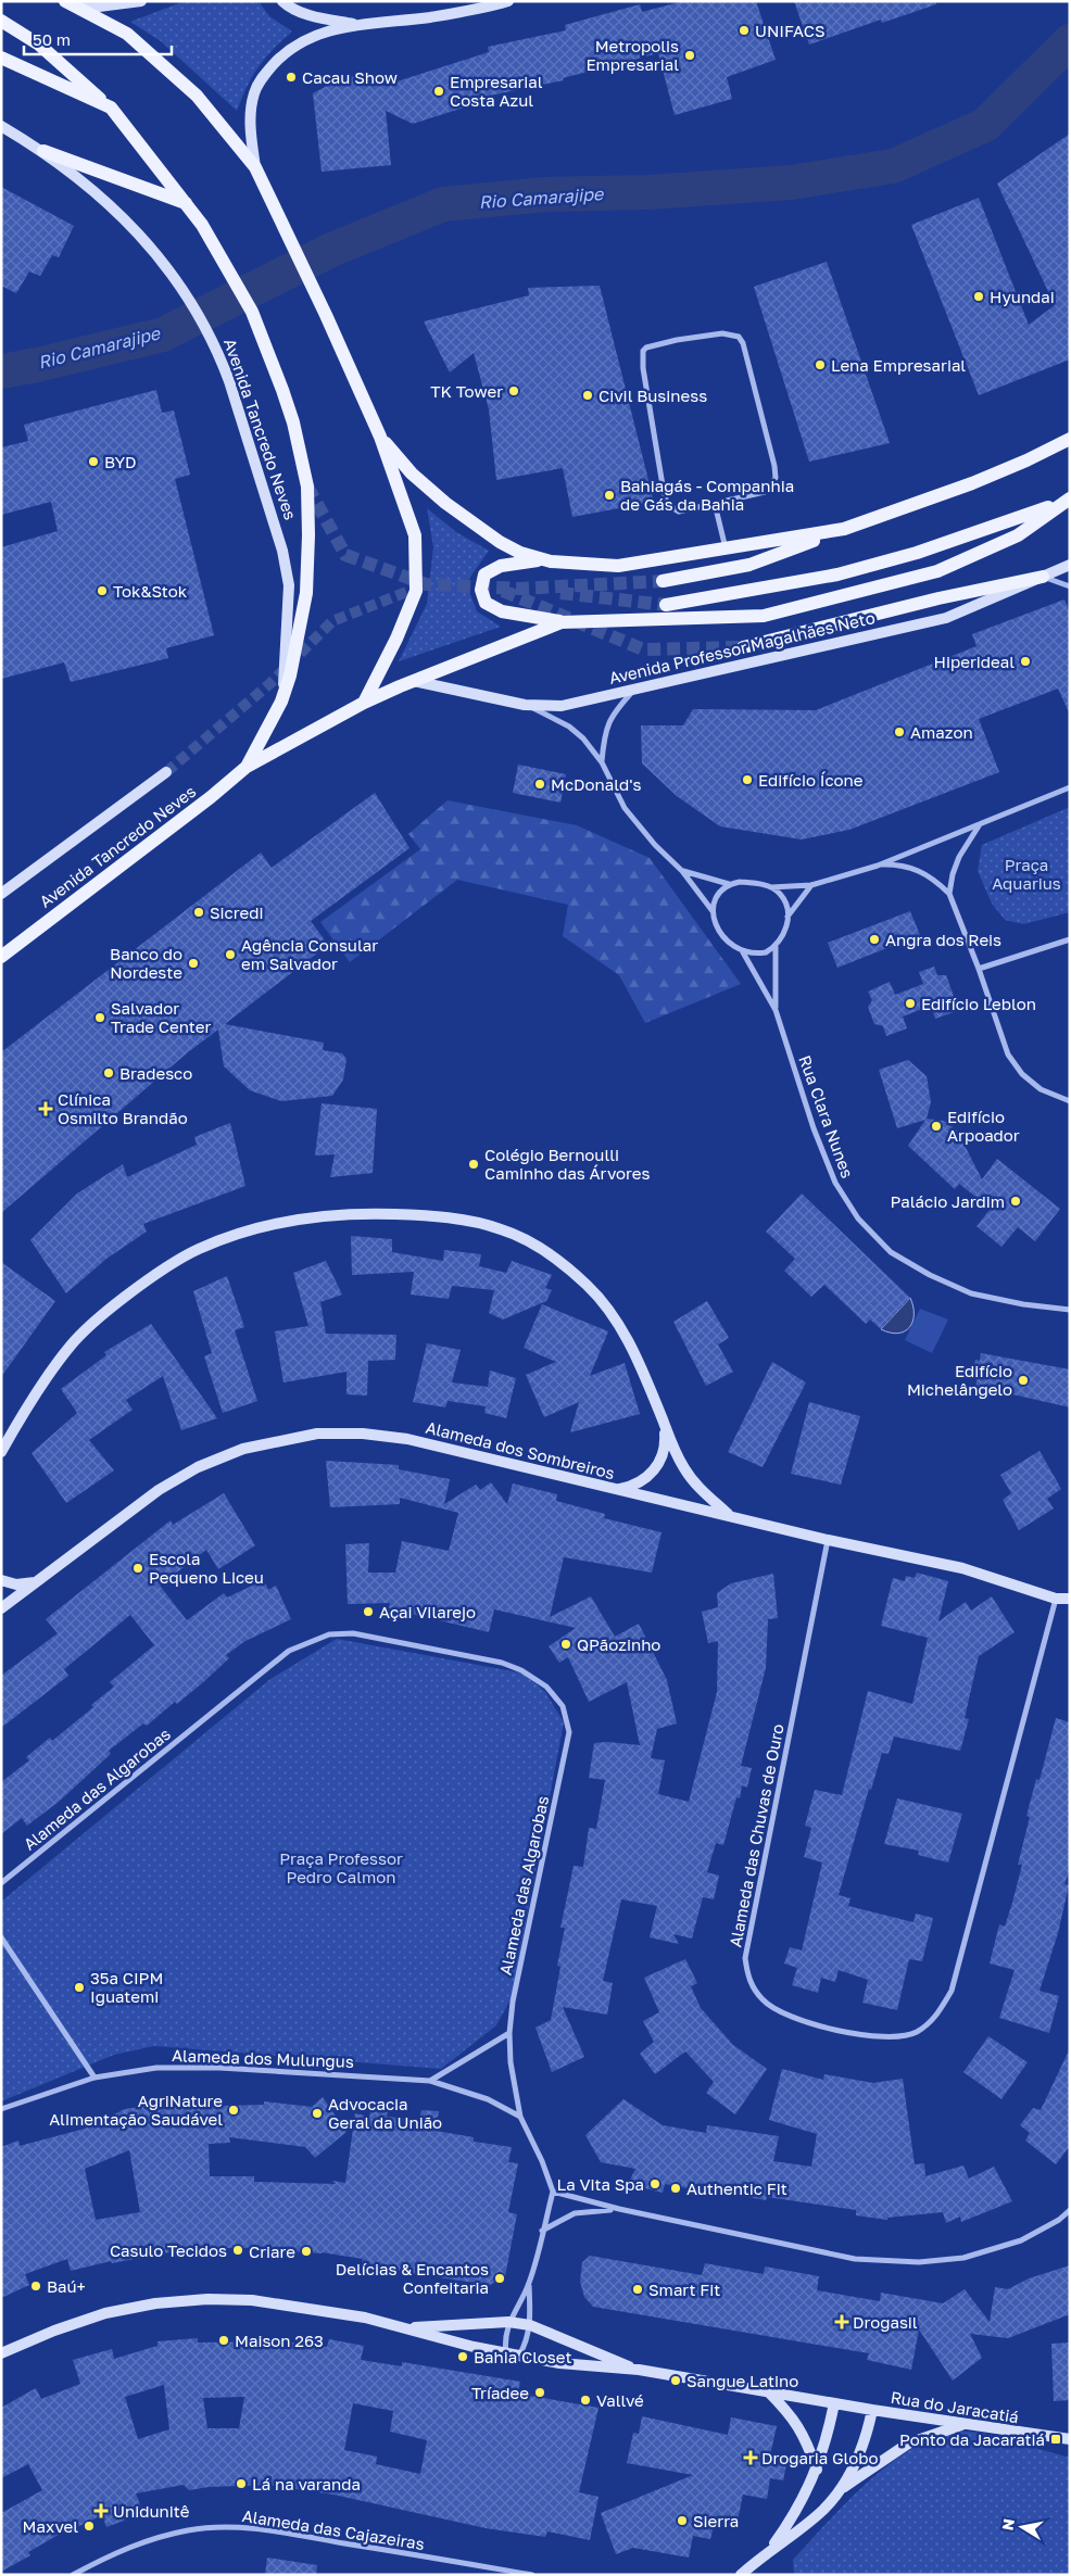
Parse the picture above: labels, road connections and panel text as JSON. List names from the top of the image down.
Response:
{
  "streets": {
    "main road": ["Avenida Tancredo Neves", "Avenida Professor Magalhães Neto"],
    "street": [
      "Rua Clara Nunes",
      "Alameda dos Sombreiros",
      "Alameda das Algarobas",
      "Alameda das Chuvas de Ouro",
      "Alameda dos Mulungus",
      "Rua do Jaracatiá",
      "Alameda das Cajazeiras"
    ]
  },
  "crossings": [
    ["Avenida Tancredo Neves", "Avenida Professor Magalhães Neto"],
    ["Alameda dos Sombreiros", "Alameda das Chuvas de Ouro"],
    ["Alameda das Algarobas", "Alameda dos Mulungus"]
  ],
  "water": ["Rio Camarajipe"],
  "parks": ["Praça Aquarius", "Praça Professor Pedro Calmon"],
  "places": {
    "other": [
      "UNIFACS",
      "Metropolis Empresarial",
      "Cacau Show",
      "Empresarial Costa Azul",
      "Hyundai",
      "Lena Empresarial",
      "TK Tower",
      "Civil Business",
      "BYD",
      "Bahiagás - Companhia de Gás da Bahia",
      "Tok&Stok",
      "Hiperideal",
      "Amazon",
      "Edifício Ícone",
      "McDonald's",
      "Sicredi",
      "Angra dos Reis",
      "Agência Consular em Salvador",
      "Banco do Nordeste",
      "Edifício Leblon",
      "Salvador Trade Center",
      "Bradesco",
      "Edifício Arpoador",
      "Colégio Bernoulli Caminho das Árvores",
      "Palácio Jardim",
      "Edifício Michelângelo",
      "Escola Pequeno Liceu",
      "Açai Vilarejo",
      "QPãozinho",
      "35ª CIPM Iguatemi",
      "AgriNature Alimentação Saudável",
      "Advocacia Geral da União",
      "La Vita Spa",
      "Authentic Fit",
      "Casulo Tecidos",
      "Criare",
      "Delícias & Encantos Confeitaria",
      "Baú+",
      "Smart Fit",
      "Maison 263",
      "Bahia Closet",
      "Sangue Latino",
      "Tríadee",
      "Vallvé",
      "Lá na varanda",
      "Sierra",
      "Maxvel"
    ],
    "health": [
      "Clínica Osmilto Brandão",
      "Drogasil",
      "Drogaria Globo",
      "Unidunitê"
    ],
    "transit": ["Ponto da Jacaratiá"]
  },
  "scale_bar": "50 m",
  "north": "left"
}
